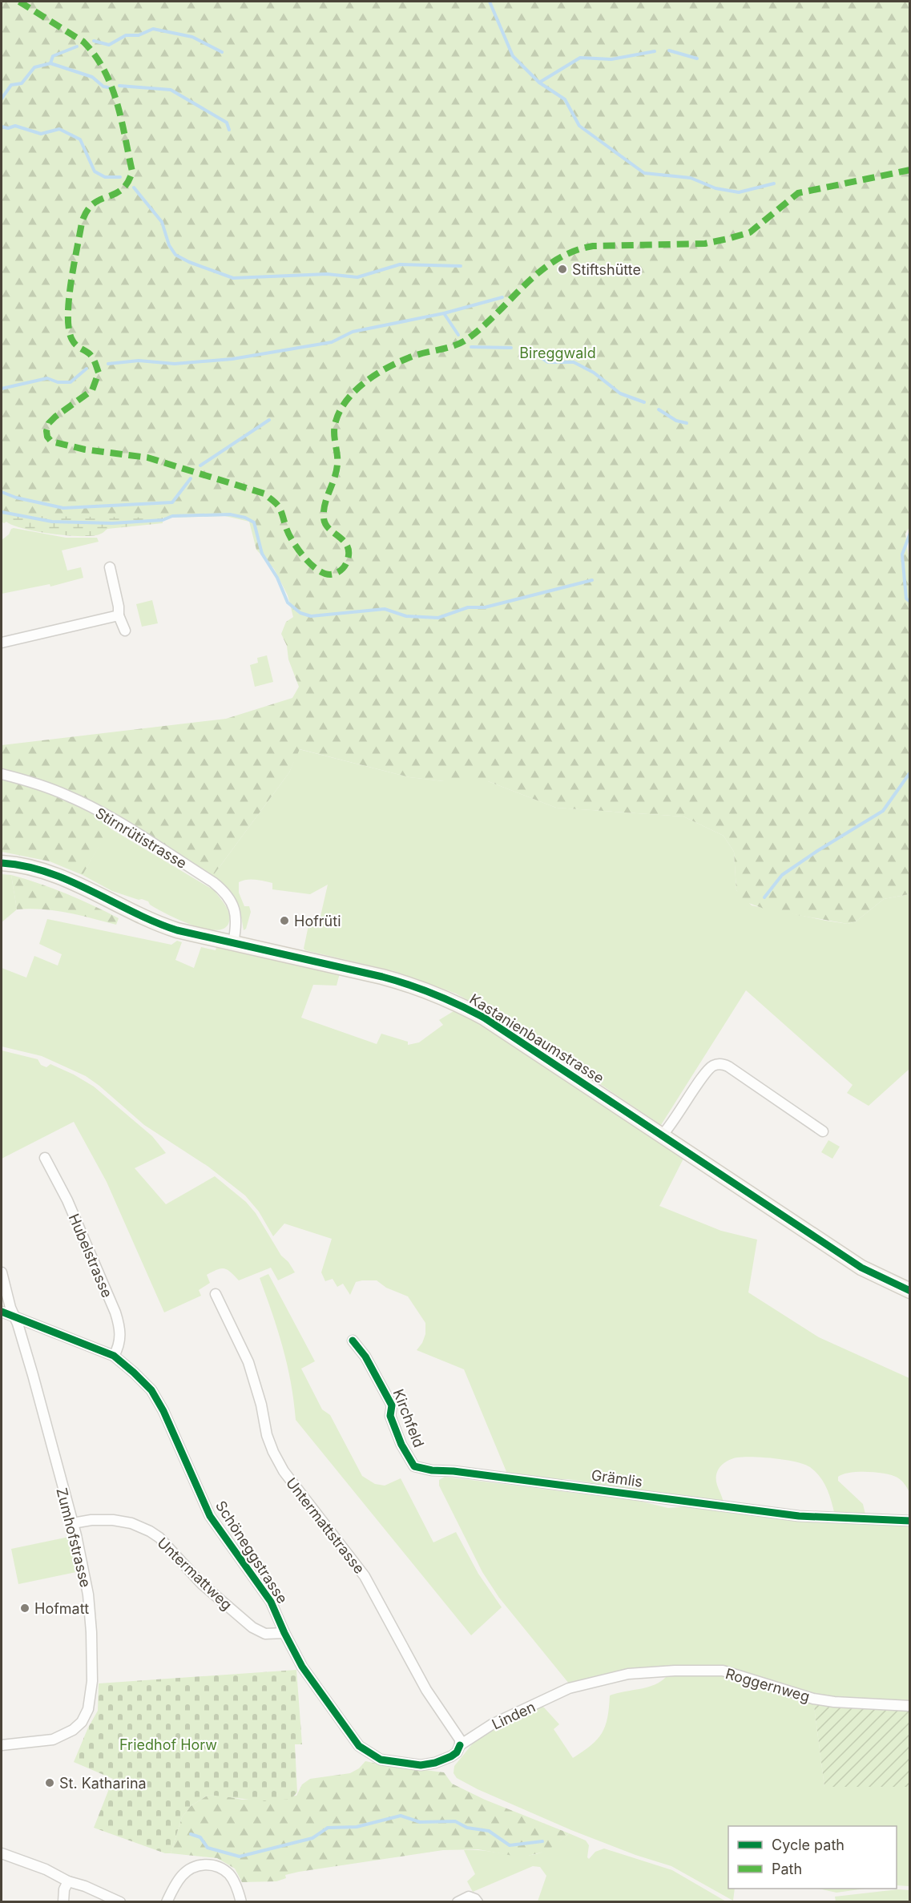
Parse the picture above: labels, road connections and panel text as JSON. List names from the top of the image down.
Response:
{
  "streets": {
    "street": [
      "Stirnrütistrasse",
      "Kastanienbaumstrasse",
      "Hubelstrasse",
      "Kirchfeld",
      "Grämlis",
      "Untermattstrasse",
      "Zumhofstrasse",
      "Schöneggstrasse",
      "Untermattweg",
      "Roggernweg",
      "Linden"
    ]
  },
  "crossings": [
    ["Stirnrütistrasse", "Kastanienbaumstrasse"],
    ["Hubelstrasse", "Schöneggstrasse"],
    ["Kirchfeld", "Grämlis"],
    ["Untermattstrasse", "Schöneggstrasse"],
    ["Untermattstrasse", "Linden"],
    ["Zumhofstrasse", "Schöneggstrasse"],
    ["Zumhofstrasse", "Untermattweg"],
    ["Schöneggstrasse", "Untermattweg"],
    ["Schöneggstrasse", "Linden"],
    ["Roggernweg", "Linden"]
  ],
  "parks": ["Bireggwald", "Friedhof Horw"],
  "places": [
    "Stiftshütte",
    "Hofrüti",
    "Hofmatt",
    "St. Katharina"
  ],
  "legend": ["Cycle path", "Path"]
}
